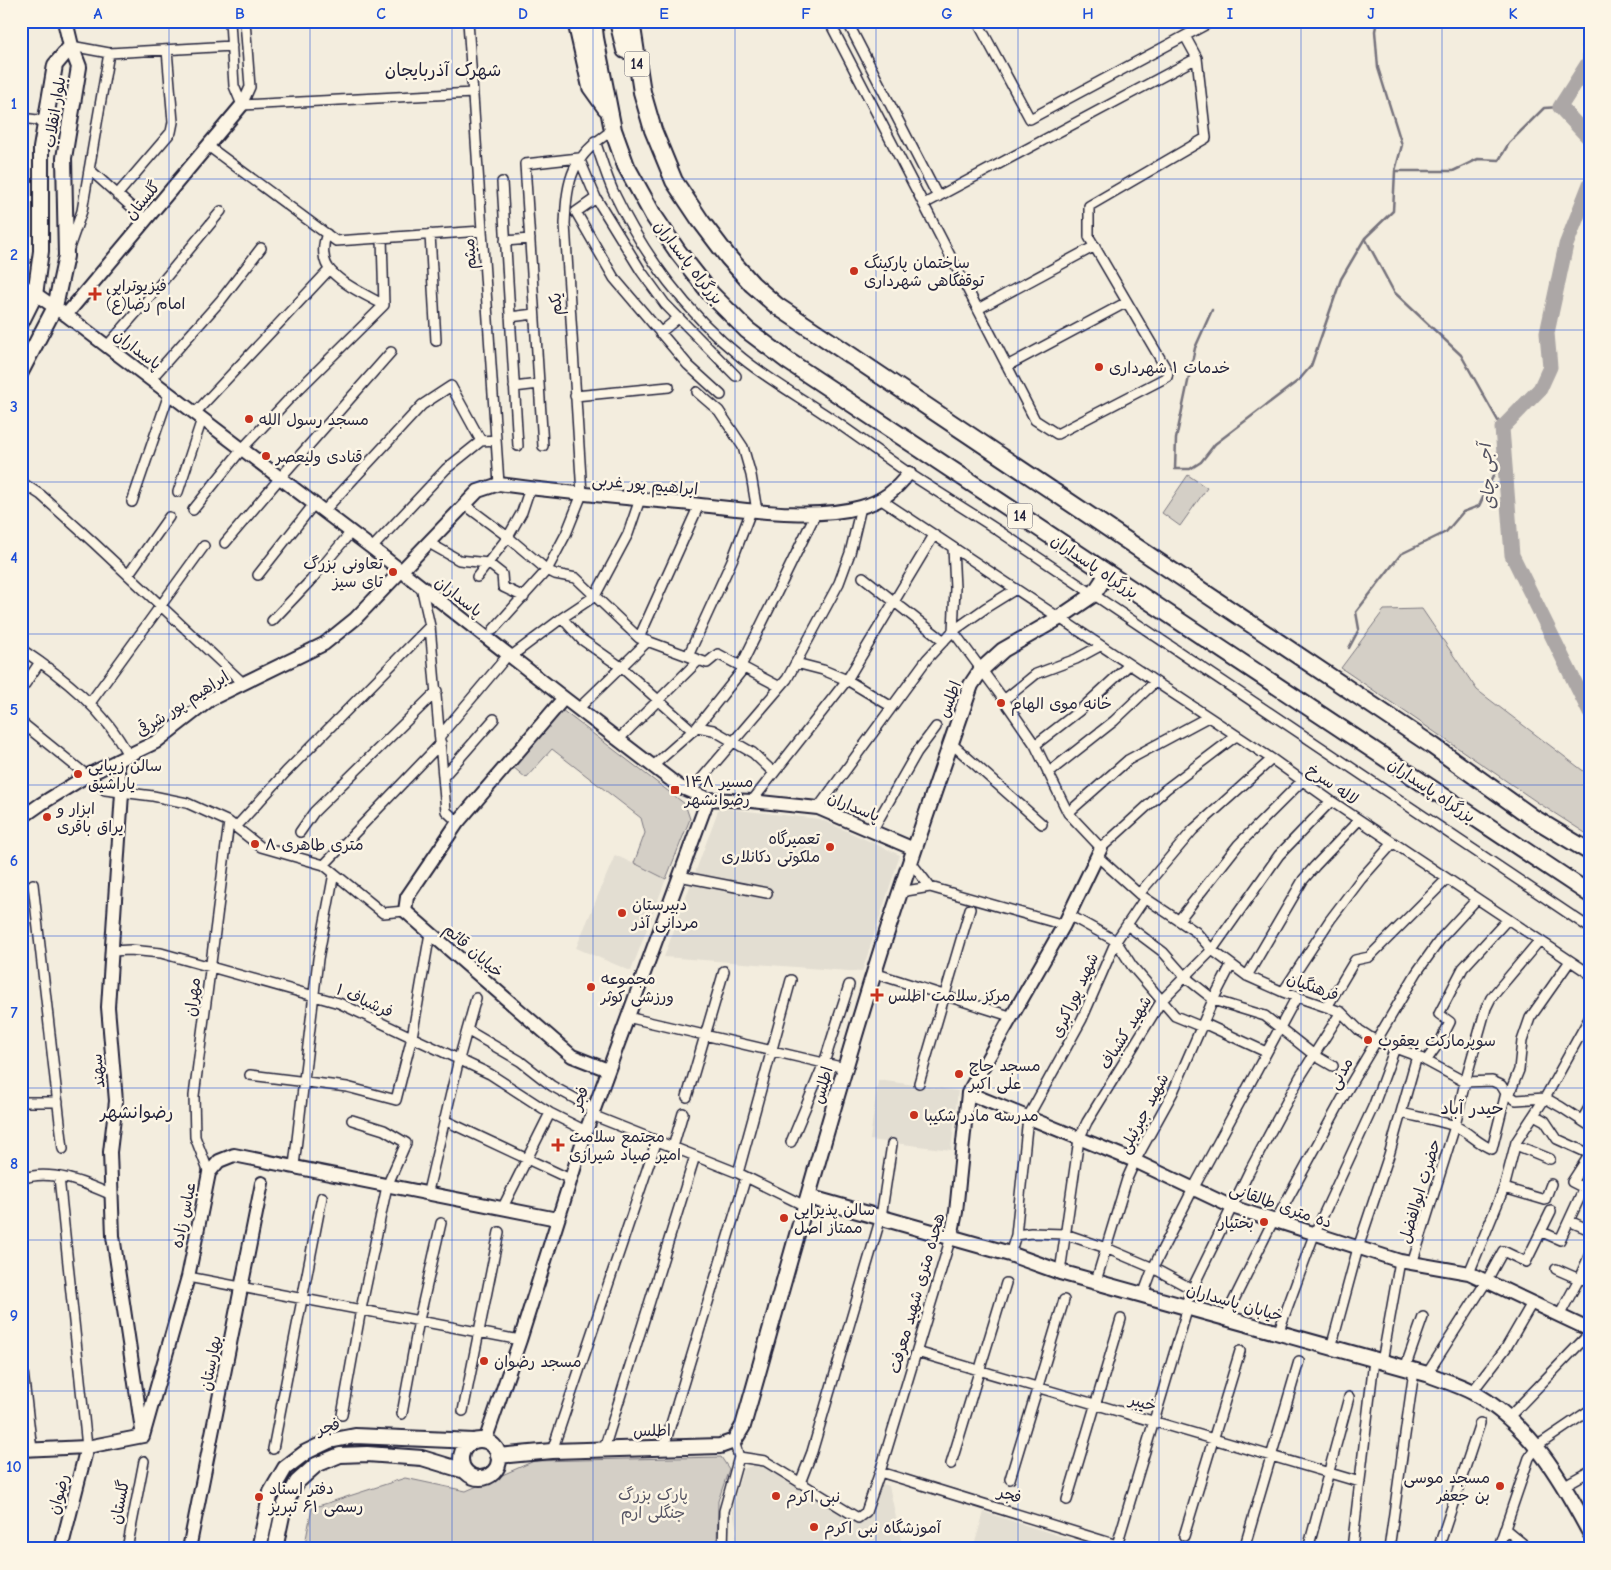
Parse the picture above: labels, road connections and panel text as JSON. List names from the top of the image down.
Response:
{
  "streets": {
    "highway": ["14", "بزرگراه پاسداران"],
    "main road": [
      "بلوار انقلاب",
      "اطلس",
      "فجر",
      "خیابان پاسداران"
    ],
    "street": [
      "گلستان",
      "میثم",
      "یکم",
      "پاسداران",
      "ابراهیم پور غربی",
      "ابراهیم پور شرقی",
      "لاله سرخ",
      "خیابان قائم",
      "فرهنگیان",
      "شهید پوراکبری",
      "مهران",
      "فرشباف ۱",
      "شهید کشباف",
      "سهند",
      "مدنی",
      "شهید جبرئیلی",
      "حضرت ابوالفضل",
      "ده متری طالقانی",
      "عباس زاده",
      "هجده متری شهید معرفت",
      "بهارستان",
      "خیبر",
      "رضوان"
    ]
  },
  "crossings": [
    ["14", "بزرگراه پاسداران"],
    ["بلوار انقلاب", "پاسداران"],
    ["گلستان", "پاسداران"],
    ["میثم", "ابراهیم پور غربی"],
    ["بزرگراه پاسداران", "یکم"],
    ["بزرگراه پاسداران", "اطلس"],
    ["یکم", "ابراهیم پور غربی"],
    ["پاسداران", "ابراهیم پور غربی"],
    ["پاسداران", "اطلس"],
    ["پاسداران", "ابراهیم پور شرقی"],
    ["پاسداران", "فجر"],
    ["ابراهیم پور غربی", "ابراهیم پور شرقی"],
    ["ابراهیم پور غربی", "لاله سرخ"],
    ["اطلس", "لاله سرخ"],
    ["اطلس", "فرهنگیان"],
    ["اطلس", "فجر"],
    ["اطلس", "خیابان پاسداران"],
    ["ابراهیم پور شرقی", "سهند"],
    ["لاله سرخ", "شهید پوراکبری"],
    ["لاله سرخ", "شهید کشباف"],
    ["لاله سرخ", "مدنی"],
    ["لاله سرخ", "حضرت ابوالفضل"],
    ["لاله سرخ", "هجده متری شهید معرفت"],
    ["خیابان قائم", "فجر"],
    ["فرهنگیان", "شهید پوراکبری"],
    ["فرهنگیان", "شهید کشباف"],
    ["فرهنگیان", "مدنی"],
    ["فرهنگیان", "شهید جبرئیلی"],
    ["فرهنگیان", "حضرت ابوالفضل"],
    ["فرهنگیان", "هجده متری شهید معرفت"],
    ["شهید پوراکبری", "ده متری طالقانی"],
    ["شهید پوراکبری", "خیابان پاسداران"],
    ["مهران", "فرشباف ۱"],
    ["مهران", "عباس زاده"],
    ["فرشباف ۱", "سهند"],
    ["فرشباف ۱", "فجر"],
    ["شهید کشباف", "ده متری طالقانی"],
    ["شهید کشباف", "خیابان پاسداران"],
    ["سهند", "عباس زاده"],
    ["مدنی", "ده متری طالقانی"],
    ["مدنی", "خیابان پاسداران"],
    ["فجر", "عباس زاده"],
    ["فجر", "هجده متری شهید معرفت"],
    ["شهید جبرئیلی", "ده متری طالقانی"],
    ["شهید جبرئیلی", "خیابان پاسداران"],
    ["حضرت ابوالفضل", "ده متری طالقانی"],
    ["حضرت ابوالفضل", "خیابان پاسداران"],
    ["حضرت ابوالفضل", "خیبر"],
    ["ده متری طالقانی", "هجده متری شهید معرفت"],
    ["هجده متری شهید معرفت", "خیابان پاسداران"],
    ["هجده متری شهید معرفت", "خیبر"]
  ],
  "districts": ["شهرک آذربایجان", "حیدر آباد", "رضوانشهر"],
  "water": ["آجی چای"],
  "parks": ["پارک بزرگ جنگلی ارم"],
  "places": {
    "other": [
      "ساختمان پارکینگ توقفگاهی شهرداری",
      "خدمات ۱ شهرداری",
      "مسجد رسول الله",
      "قنادی ولیعصر",
      "تعاونی بزرگ تای سیز",
      "خانه موی الهام",
      "سالن زیبایی یاراشیق",
      "ابزار و یراق باقری",
      "۸ متری طاهری",
      "تعمیرگاه ملکوتی دکانلاری",
      "دبیرستان مردانی آذر",
      "مجموعه ورزشی کوثر",
      "سوپرمارکت یعقوب",
      "مسجد حاج علی اکبر",
      "مدرسه مادر شکیبا",
      "سالن پذیرایی ممتاز اصل",
      "بختیار",
      "مسجد رضوان",
      "مسجد موسی بن جعفر",
      "نبی اکرم",
      "دفتر اسناد رسمی ۶۱ تبریز",
      "آموزشگاه نبی اکرم"
    ],
    "health": ["فیزیوتراپی امام رضا(ع)", "مرکز سلامت اطلس", "مجتمع سلامت امیر صیاد شیرازی"],
    "transit": ["مسیر ۱۴۸ رضوانشهر"]
  },
  "grid": {
    "columns": [
      "A",
      "B",
      "C",
      "D",
      "E",
      "F",
      "G",
      "H",
      "I",
      "J",
      "K"
    ],
    "rows": [
      "1",
      "2",
      "3",
      "4",
      "5",
      "6",
      "7",
      "8",
      "9",
      "10"
    ]
  }
}
